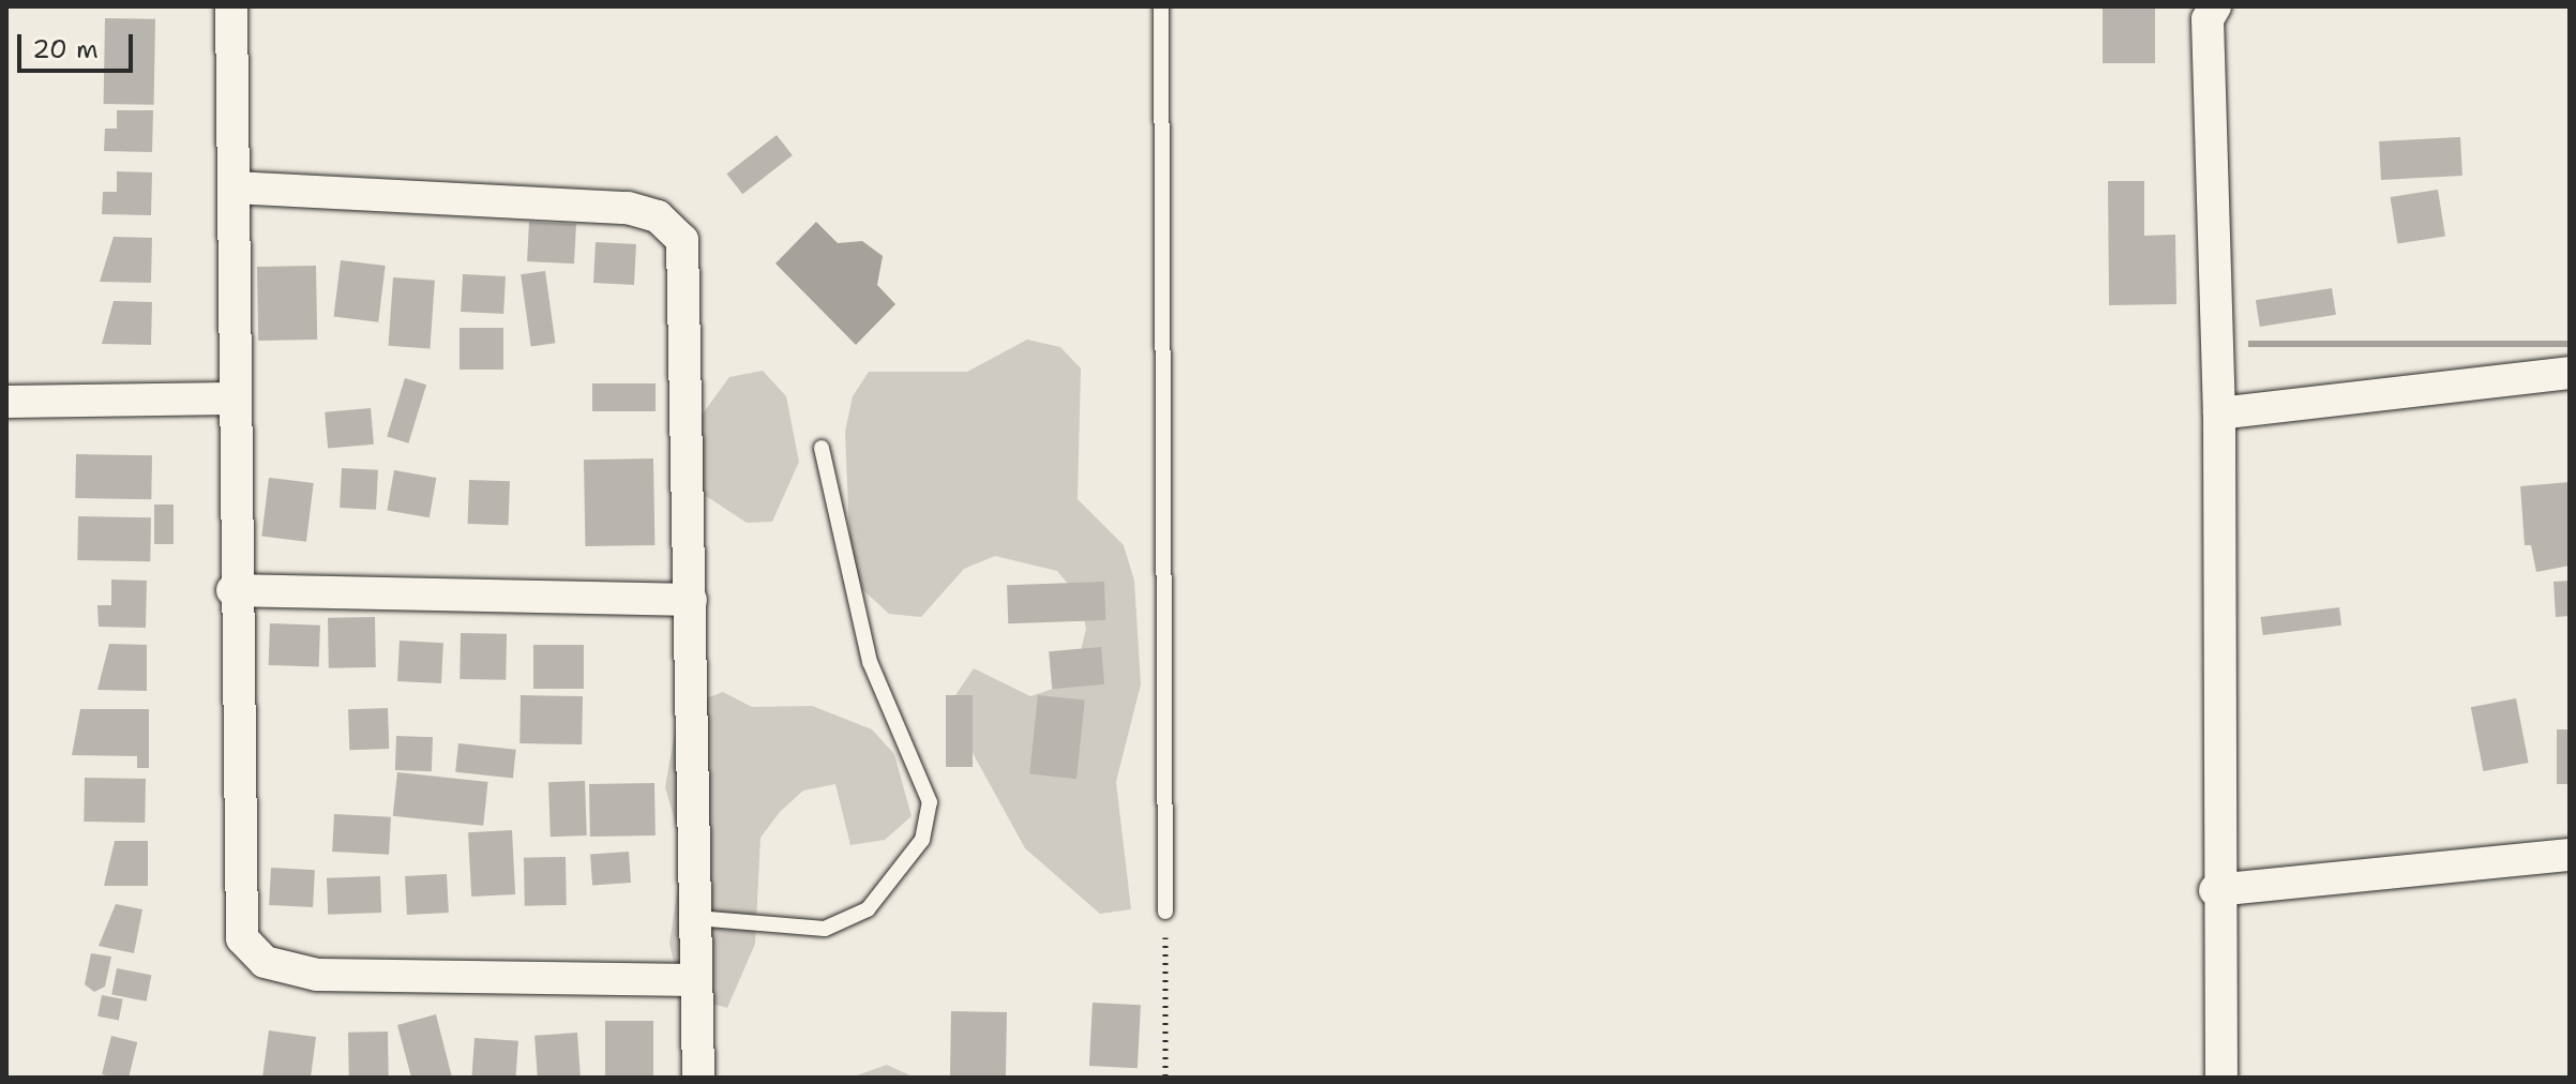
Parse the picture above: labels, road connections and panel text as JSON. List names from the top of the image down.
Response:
{
  "scale_bar": "20 m"
}
